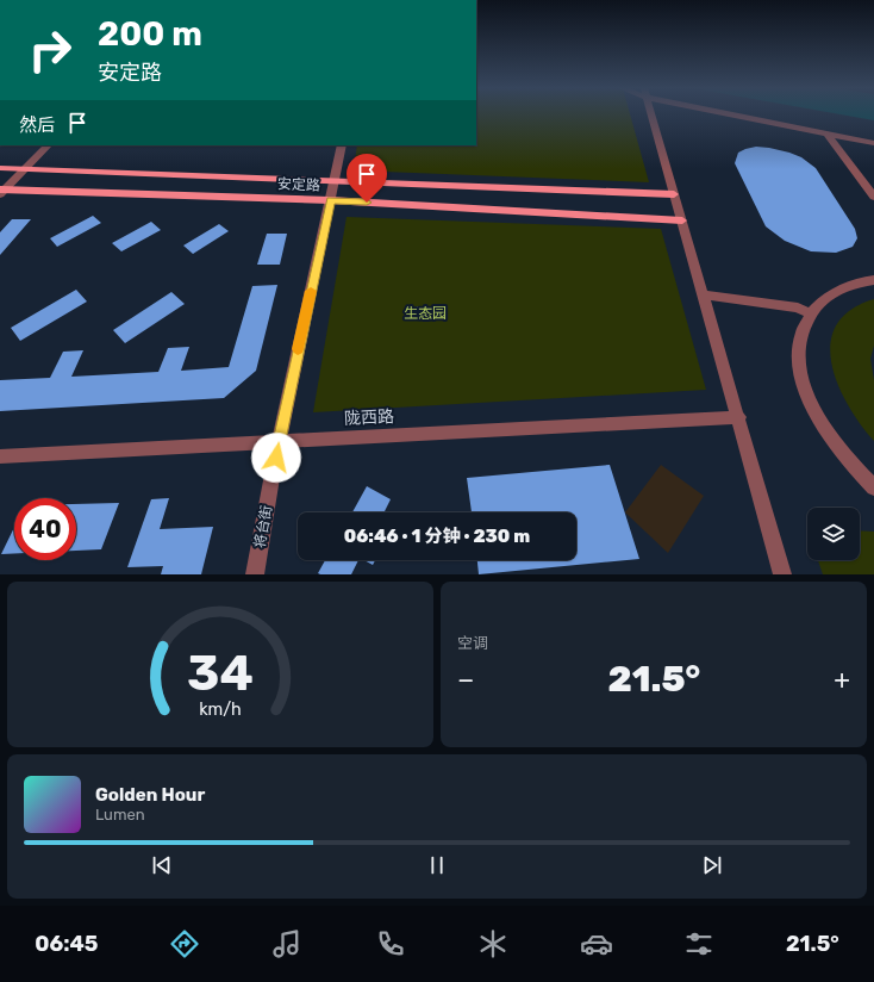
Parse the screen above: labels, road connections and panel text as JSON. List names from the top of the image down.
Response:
{
  "streets": {
    "main road": ["安定路"],
    "street": ["陇西路", "将台街"]
  },
  "crossings": [
    ["安定路", "将台街"],
    ["陇西路", "将台街"]
  ],
  "parks": ["生态园"],
  "page": {
    "turn": ["200 m", "安定路"],
    "then": "然后",
    "limit": "40",
    "trip": "06:46 · 1 分钟 · 230 m",
    "tile": "空调",
    "heat": ["−", "21.5°", "+"],
    "song": ["Golden Hour", "Lumen"],
    "tabs": ["06:45", "21.5°"],
    "gauge": ["34", "km/h"]
  }
}
